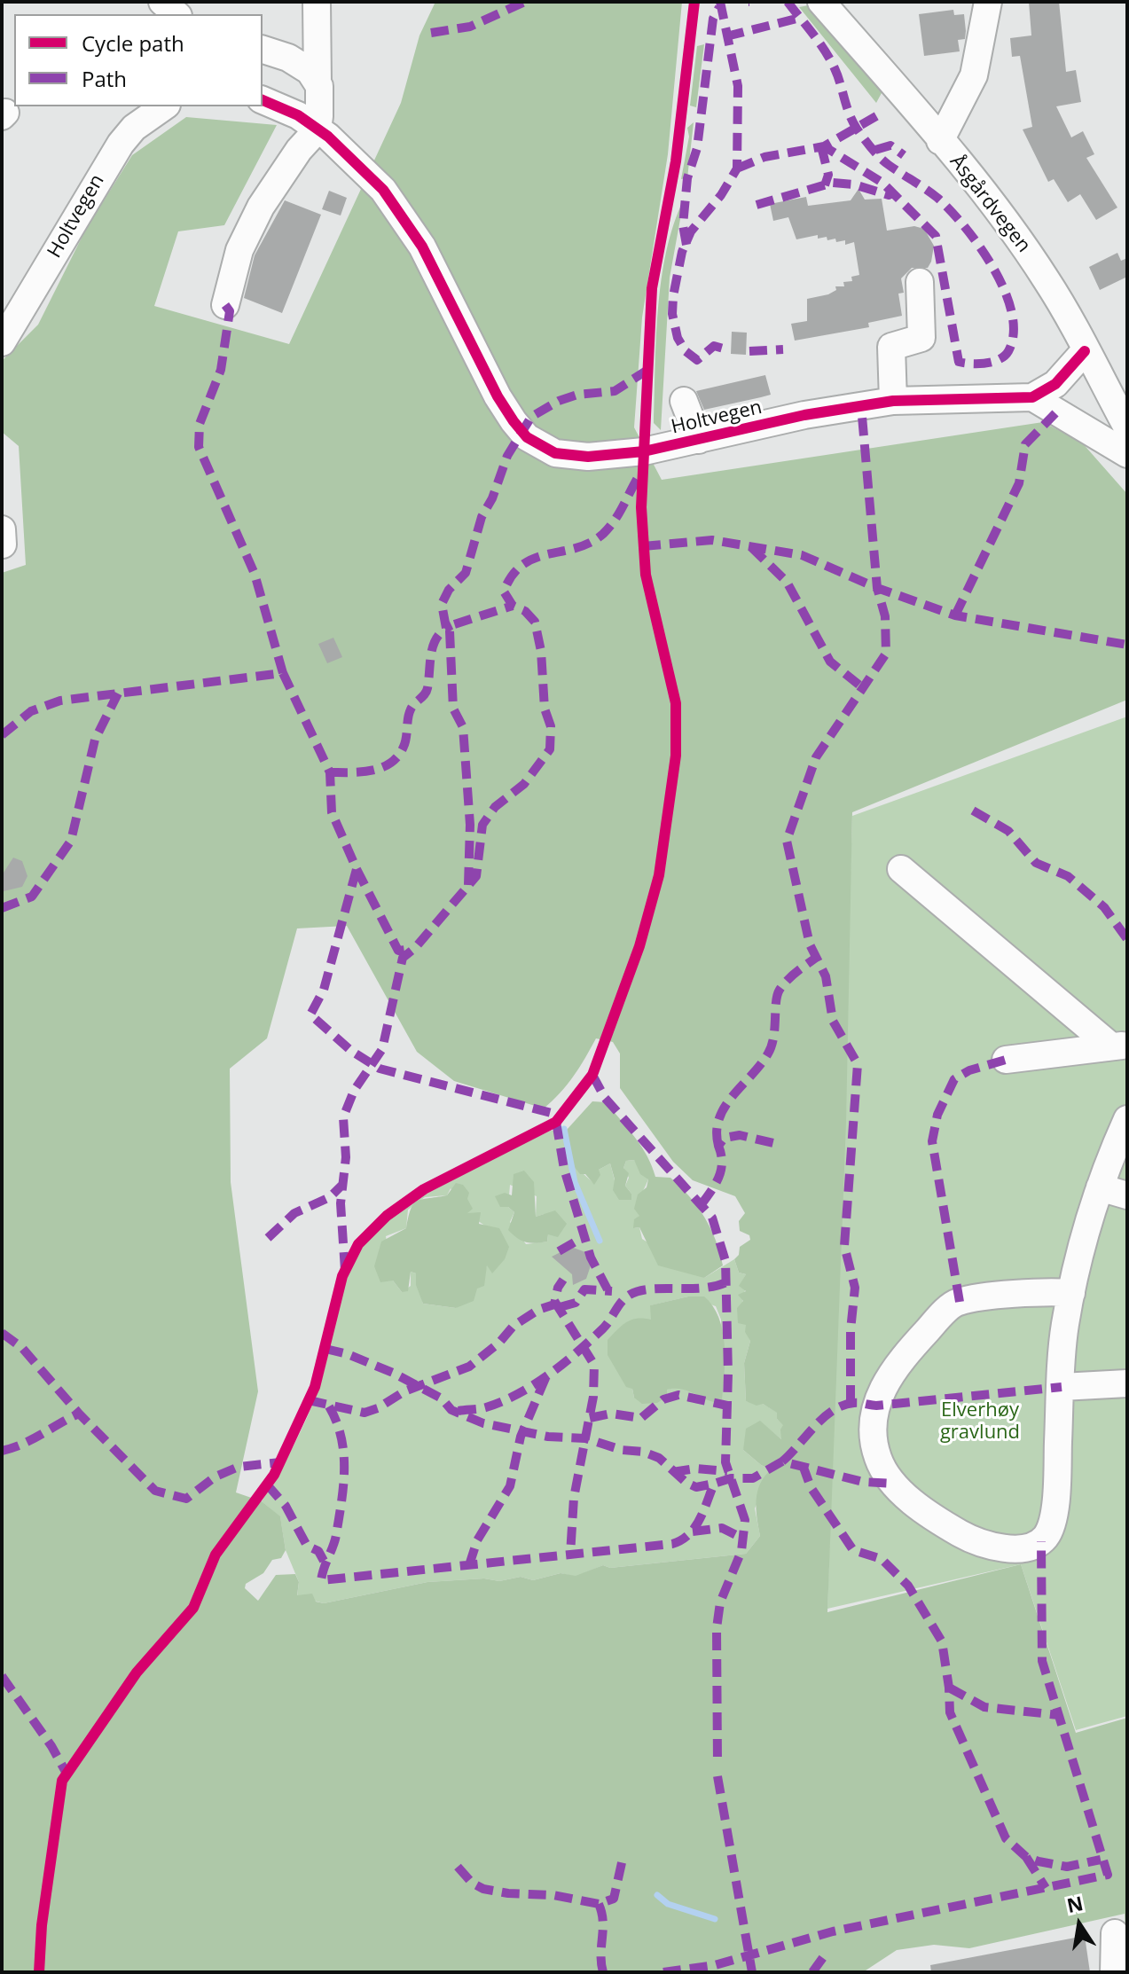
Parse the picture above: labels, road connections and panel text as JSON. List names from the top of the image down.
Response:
{
  "streets": {
    "street": ["Åsgårdvegen", "Holtvegen"]
  },
  "parks": ["Elverhøy gravlund"],
  "legend": ["Cycle path", "Path"],
  "north": "top"
}
